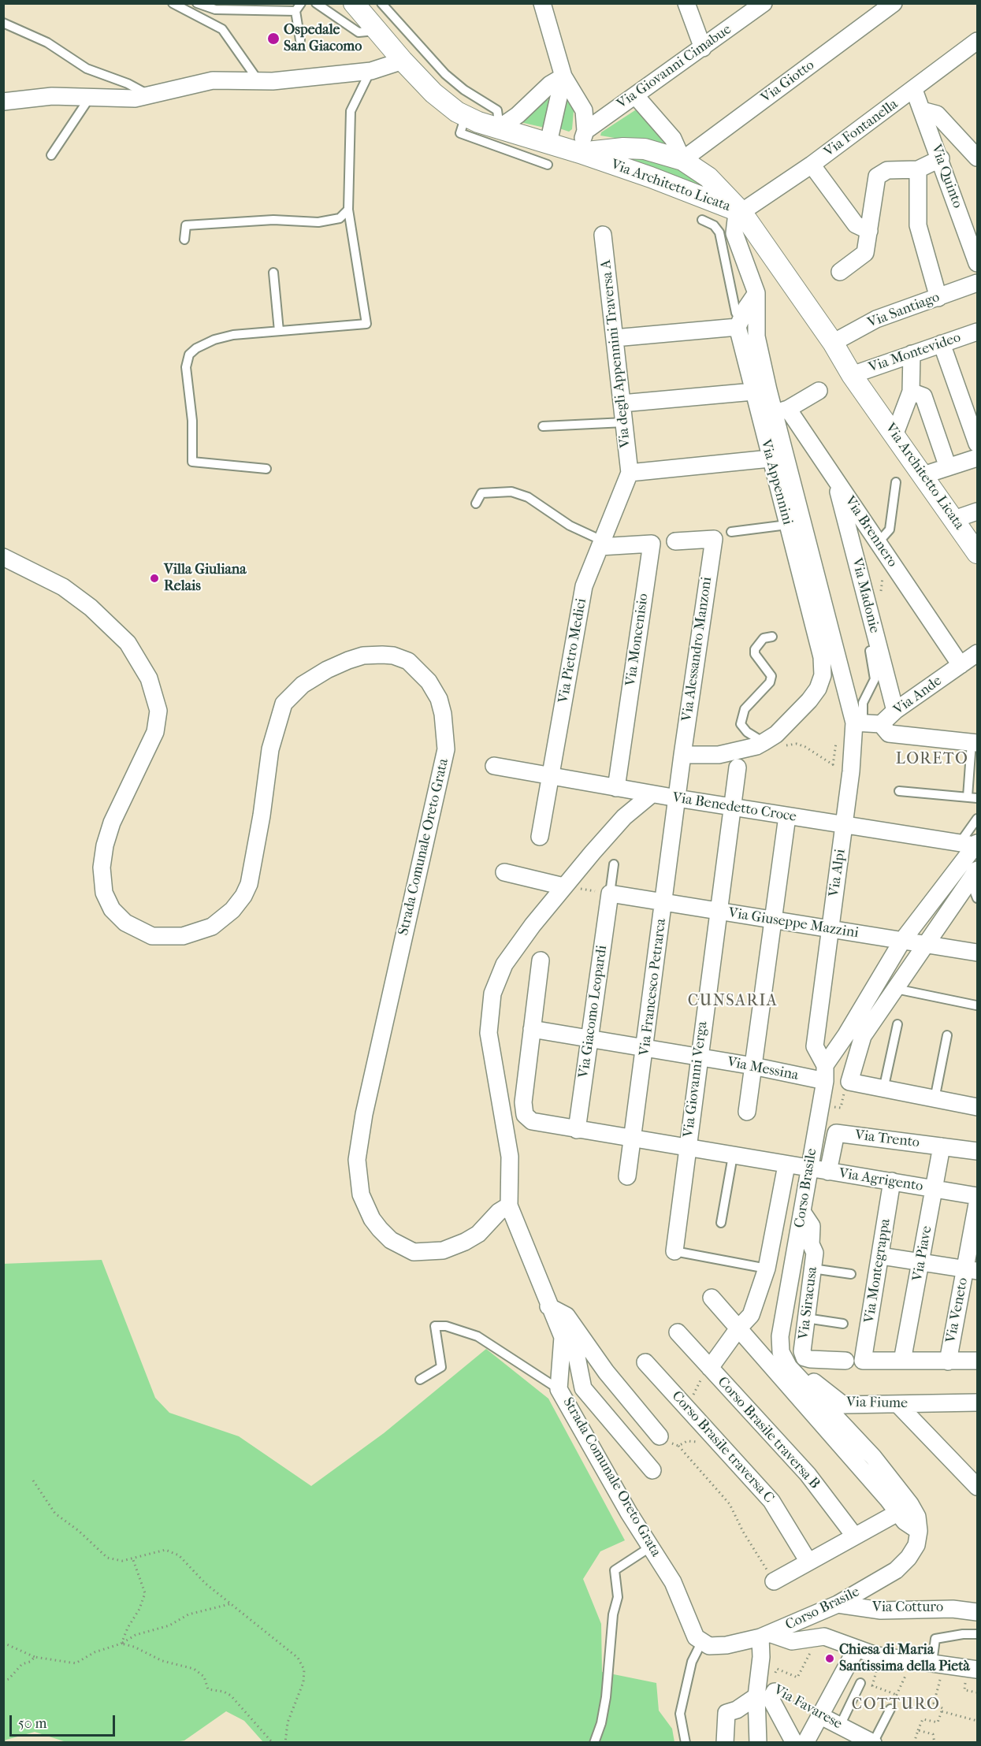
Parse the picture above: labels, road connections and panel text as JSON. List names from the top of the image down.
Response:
{
  "streets": {
    "street": [
      "Via Giovanni Cimabue",
      "Via Giotto",
      "Via Fontanella",
      "Via Quinto",
      "Via Architetto Licata",
      "Via Santiago",
      "Via Montevideo",
      "Via degli Appennini Traversa A",
      "Via Appennini",
      "Via Brennero",
      "Via Madonie",
      "Via Moncenisio",
      "Via Alessandro Manzoni",
      "Via Pietro Medici",
      "Via Ande",
      "Via Benedetto Croce",
      "Strada Comunale Oreto Grata",
      "Via Alpi",
      "Via Giuseppe Mazzini",
      "Via Francesco Petrarca",
      "Via Giacomo Leopardi",
      "Via Messina",
      "Via Giovanni Verga",
      "Via Trento",
      "Via Agrigento",
      "Corso Brasile",
      "Via Piave",
      "Via Montegrappa",
      "Via Siracusa",
      "Via Veneto",
      "Via Fiume",
      "Corso Brasile traversa B",
      "Corso Brasile traversa C",
      "Via Cotturo",
      "Via Favarese"
    ]
  },
  "crossings": [
    ["Via Fontanella", "Via Quinto"],
    ["Via Fontanella", "Via Architetto Licata"],
    ["Via Fontanella", "Via Appennini"],
    ["Via Architetto Licata", "Via Santiago"],
    ["Via Architetto Licata", "Via Montevideo"],
    ["Via Architetto Licata", "Via Appennini"],
    ["Via degli Appennini Traversa A", "Via Pietro Medici"],
    ["Via Appennini", "Via Brennero"],
    ["Via Appennini", "Via Alpi"],
    ["Via Brennero", "Via Madonie"],
    ["Via Brennero", "Via Ande"],
    ["Via Madonie", "Via Ande"],
    ["Via Moncenisio", "Via Pietro Medici"],
    ["Via Moncenisio", "Via Benedetto Croce"],
    ["Via Alessandro Manzoni", "Via Benedetto Croce"],
    ["Via Alessandro Manzoni", "Via Francesco Petrarca"],
    ["Via Pietro Medici", "Via Benedetto Croce"],
    ["Via Ande", "Via Alpi"],
    ["Via Benedetto Croce", "Via Alpi"],
    ["Via Benedetto Croce", "Via Francesco Petrarca"],
    ["Via Benedetto Croce", "Via Giovanni Verga"],
    ["Via Benedetto Croce", "Corso Brasile"],
    ["Strada Comunale Oreto Grata", "Corso Brasile"],
    ["Via Alpi", "Via Giuseppe Mazzini"],
    ["Via Alpi", "Via Messina"],
    ["Via Alpi", "Corso Brasile"],
    ["Via Giuseppe Mazzini", "Via Francesco Petrarca"],
    ["Via Giuseppe Mazzini", "Via Giacomo Leopardi"],
    ["Via Giuseppe Mazzini", "Via Giovanni Verga"],
    ["Via Giuseppe Mazzini", "Corso Brasile"],
    ["Via Francesco Petrarca", "Via Messina"],
    ["Via Francesco Petrarca", "Via Agrigento"],
    ["Via Giacomo Leopardi", "Via Messina"],
    ["Via Giacomo Leopardi", "Via Agrigento"],
    ["Via Messina", "Via Giovanni Verga"],
    ["Via Messina", "Via Agrigento"],
    ["Via Messina", "Corso Brasile"],
    ["Via Giovanni Verga", "Via Agrigento"],
    ["Via Trento", "Via Agrigento"],
    ["Via Trento", "Via Piave"],
    ["Via Agrigento", "Corso Brasile"],
    ["Via Agrigento", "Via Piave"],
    ["Via Agrigento", "Via Montegrappa"],
    ["Corso Brasile", "Via Siracusa"],
    ["Corso Brasile", "Via Fiume"],
    ["Corso Brasile", "Via Cotturo"],
    ["Via Piave", "Via Montegrappa"]
  ],
  "districts": ["LORETO", "CUNSARIA", "COTTURO"],
  "places": ["Ospedale San Giacomo", "Villa Giuliana Relais", "Chiesa di Maria Santissima della Pietà"],
  "scale_bar": "50 m"
}
